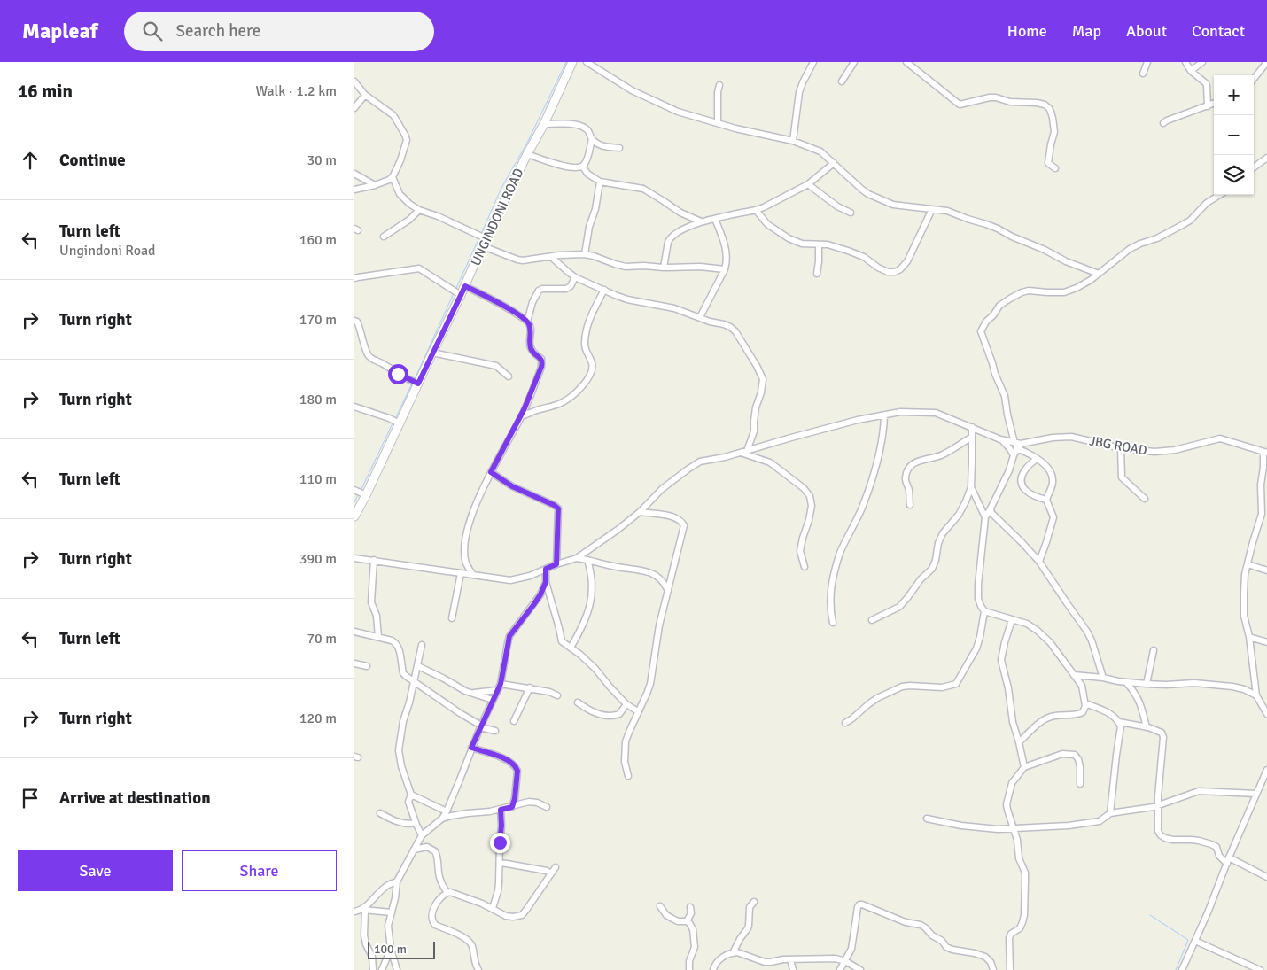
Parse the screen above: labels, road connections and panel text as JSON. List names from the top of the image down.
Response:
{
  "streets": {
    "main road": ["UNGINDONI ROAD"],
    "street": ["JBG ROAD"]
  },
  "scale_bar": "100 m",
  "page": {
    "header": "Mapleaf",
    "search": "Search here",
    "nav": [
      "Home",
      "Map",
      "About",
      "Contact"
    ],
    "heading": ["16 min", "Walk · 1.2 km"],
    "map_buttons": ["+", "−"],
    "list": [
      ["Continue", "30 m"],
      ["Turn left", "Ungindoni Road", "160 m"],
      ["Turn right", "170 m"],
      ["Turn right", "180 m"],
      ["Turn left", "110 m"],
      ["Turn right", "390 m"],
      ["Turn left", "70 m"],
      ["Turn right", "120 m"],
      "Arrive at destination"
    ],
    "buttons": ["Save", "Share"],
    "scale": "100 m"
  }
}
